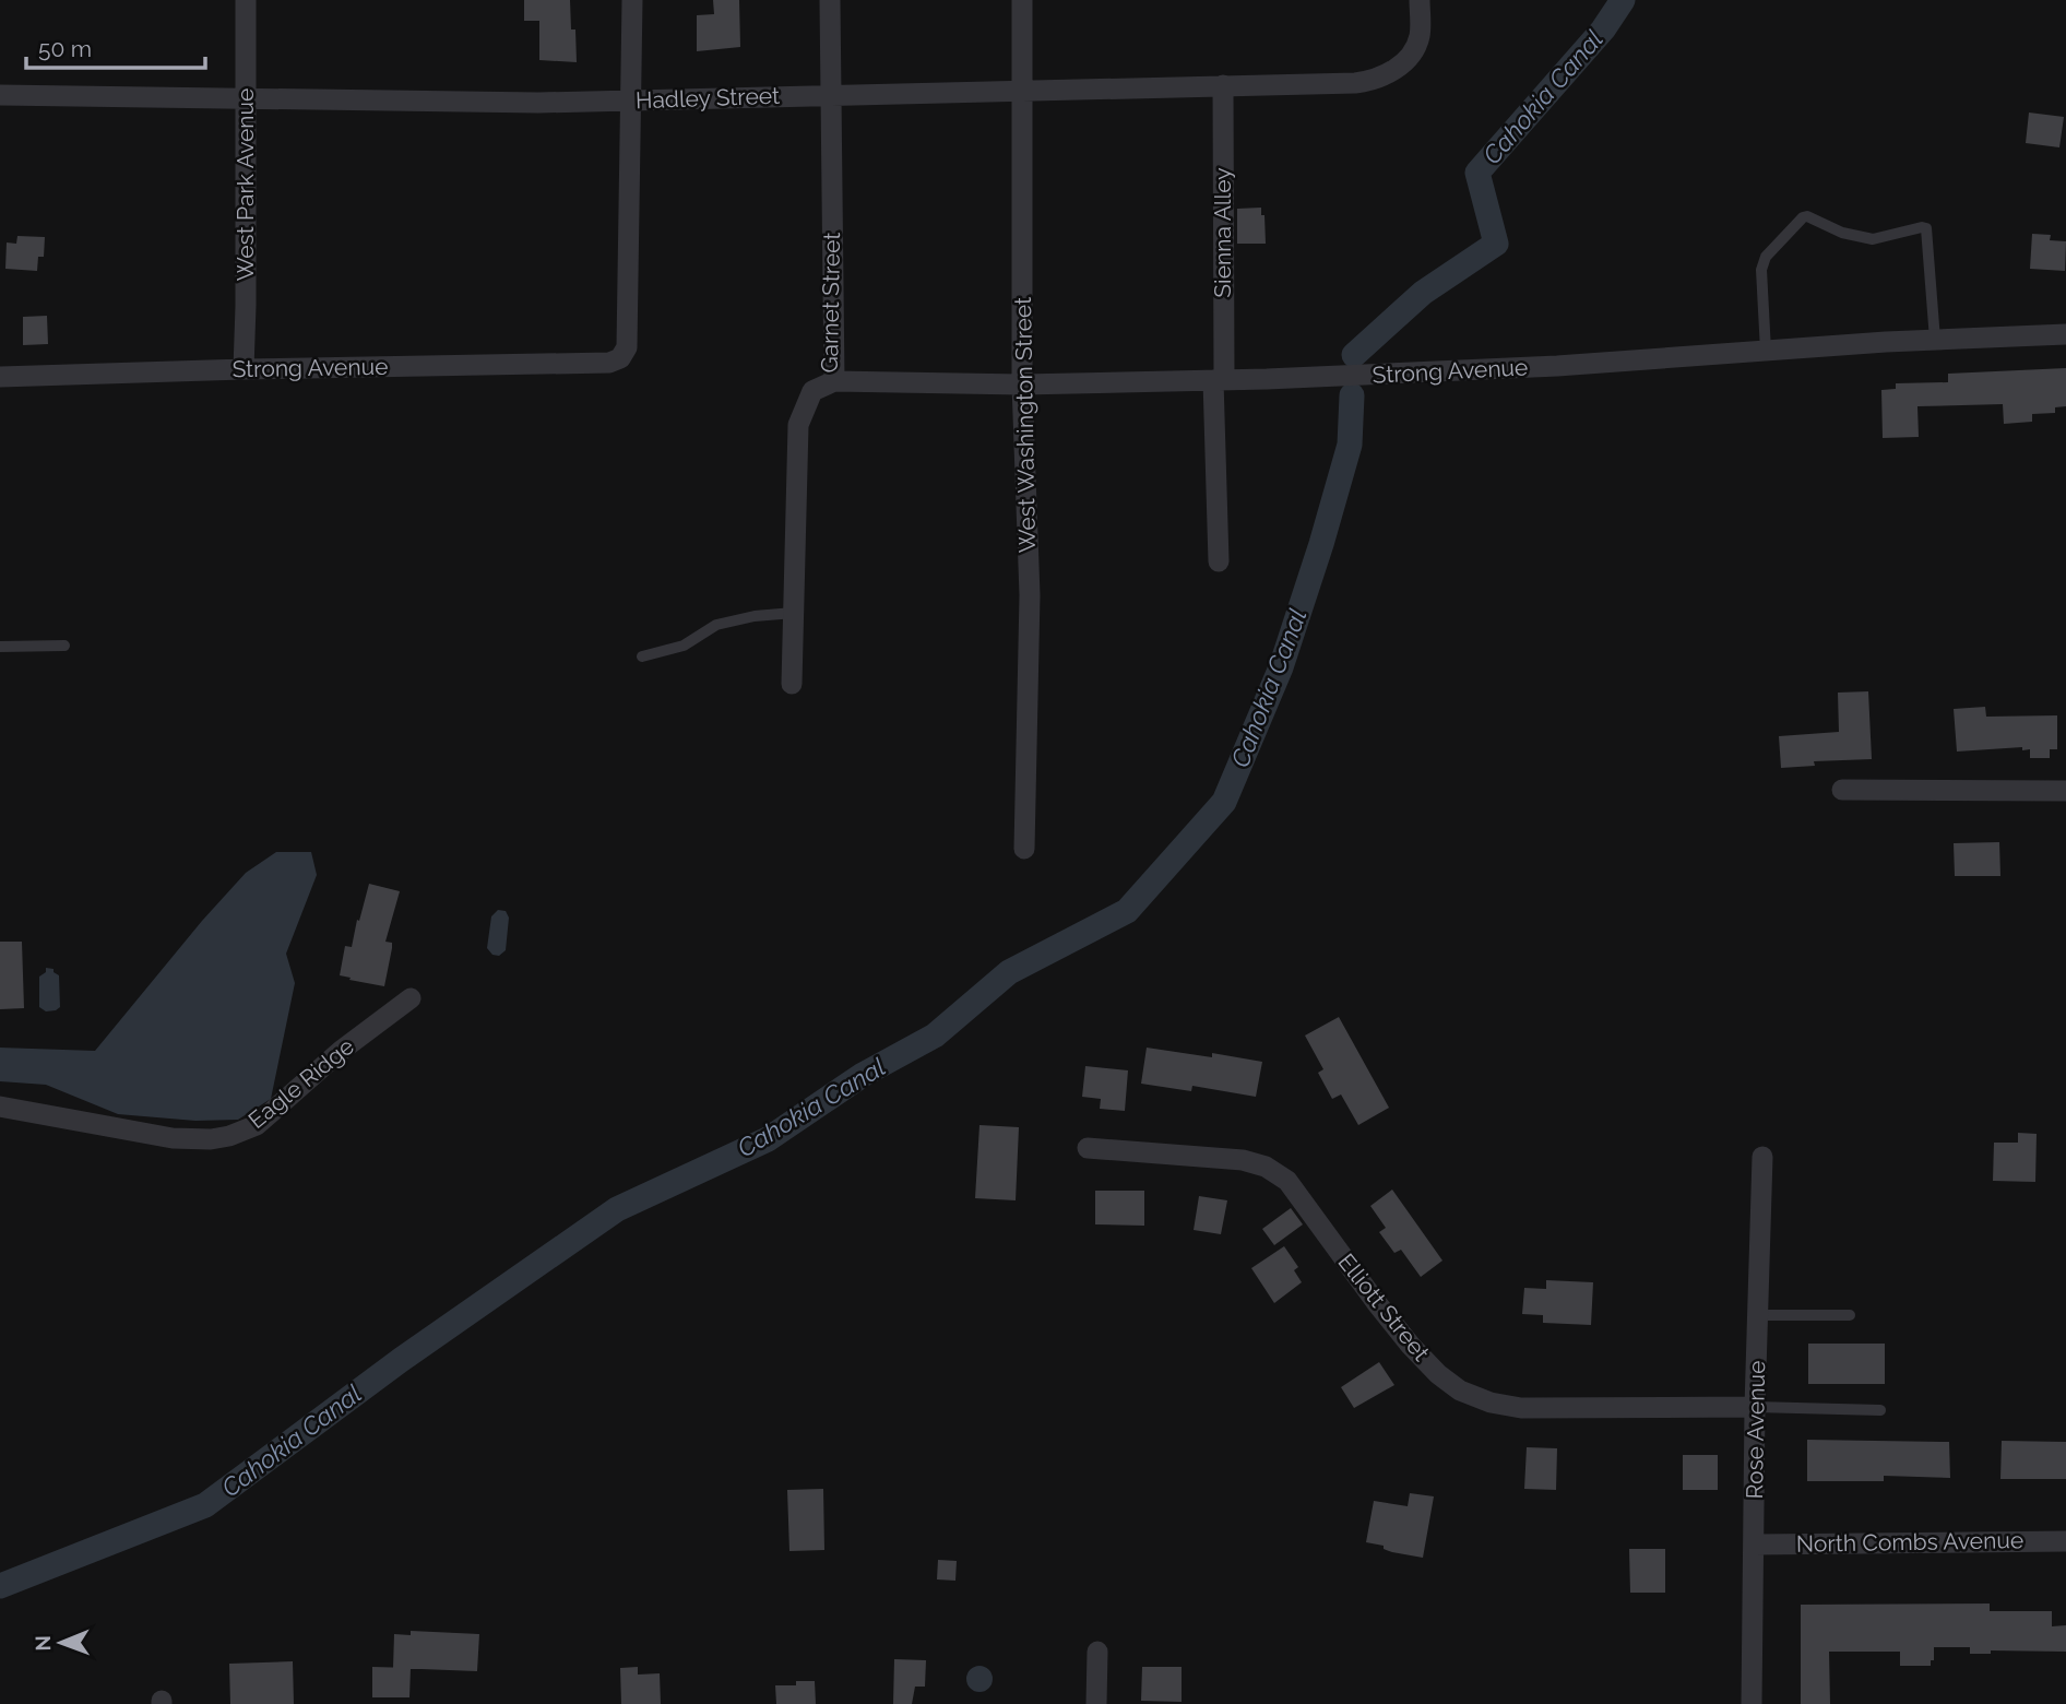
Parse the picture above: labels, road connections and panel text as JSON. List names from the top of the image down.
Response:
{
  "streets": {
    "street": [
      "Hadley Street",
      "West Park Avenue",
      "Sienna Alley",
      "Garnet Street",
      "Strong Avenue",
      "West Washington Street",
      "Eagle Ridge",
      "Elliott Street",
      "Rose Avenue",
      "North Combs Avenue"
    ]
  },
  "crossings": [
    ["Hadley Street", "West Park Avenue"],
    ["Hadley Street", "Sienna Alley"],
    ["Hadley Street", "Garnet Street"],
    ["Hadley Street", "Strong Avenue"],
    ["Hadley Street", "West Washington Street"],
    ["West Park Avenue", "Strong Avenue"],
    ["Sienna Alley", "Strong Avenue"],
    ["Garnet Street", "Strong Avenue"],
    ["Strong Avenue", "West Washington Street"],
    ["Elliott Street", "Rose Avenue"],
    ["Rose Avenue", "North Combs Avenue"]
  ],
  "water": ["Cahokia Canal"],
  "scale_bar": "50 m",
  "north": "left"
}
